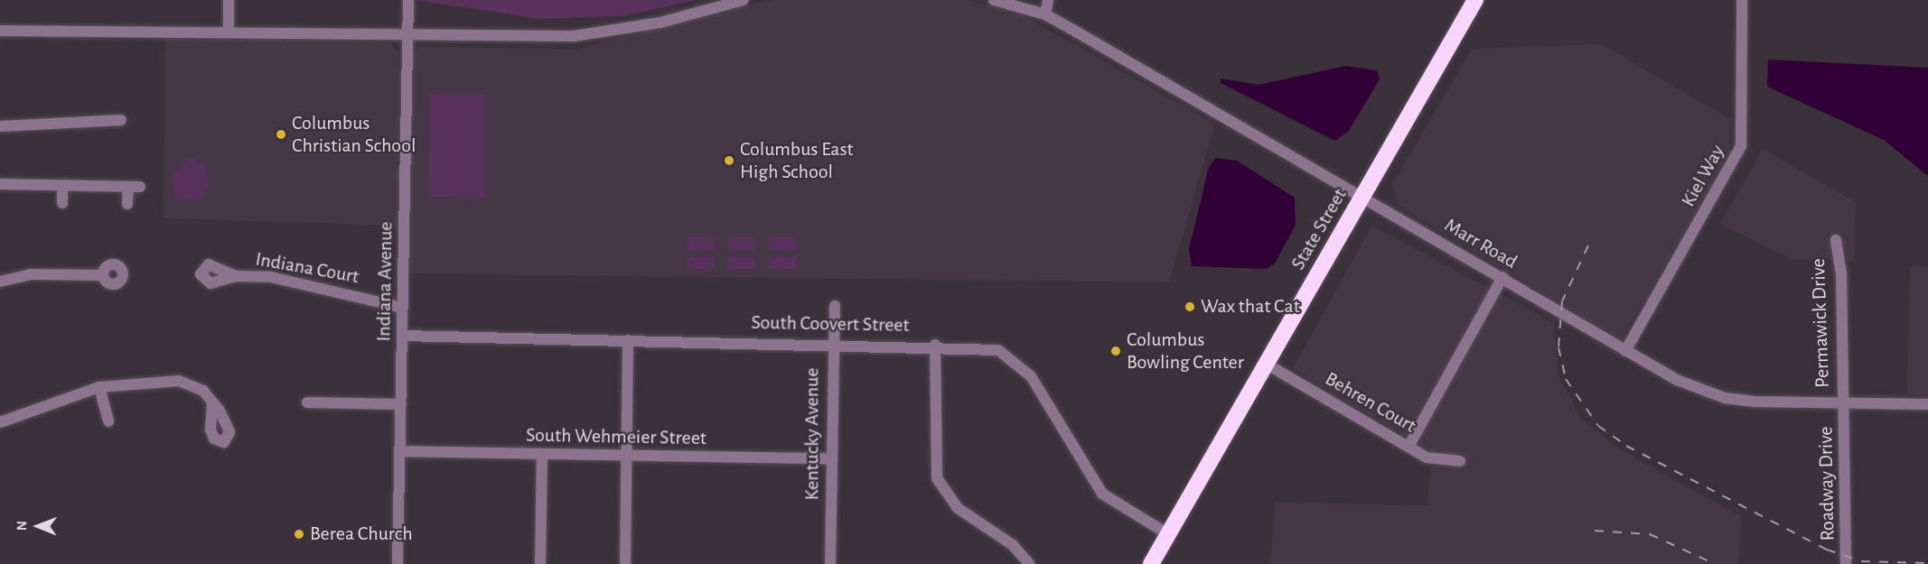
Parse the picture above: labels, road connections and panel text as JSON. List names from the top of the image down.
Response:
{
  "streets": {
    "highway": ["State Street"],
    "street": [
      "Kiel Way",
      "Marr Road",
      "Indiana Court",
      "Indiana Avenue",
      "Permawick Drive",
      "South Coovert Street",
      "Behren Court",
      "Kentucky Avenue",
      "South Wehmeier Street",
      "Roadway Drive"
    ]
  },
  "crossings": [
    ["Kiel Way", "Marr Road"],
    ["State Street", "Marr Road"],
    ["State Street", "South Coovert Street"],
    ["State Street", "Behren Court"],
    ["Marr Road", "Permawick Drive"],
    ["Marr Road", "Roadway Drive"],
    ["Indiana Court", "Indiana Avenue"],
    ["Indiana Avenue", "South Coovert Street"],
    ["Indiana Avenue", "South Wehmeier Street"],
    ["Permawick Drive", "Roadway Drive"],
    ["South Coovert Street", "Kentucky Avenue"],
    ["Kentucky Avenue", "South Wehmeier Street"]
  ],
  "places": [
    "Columbus Christian School",
    "Columbus East High School",
    "Wax that Cat",
    "Columbus Bowling Center",
    "Berea Church"
  ],
  "north": "left"
}
